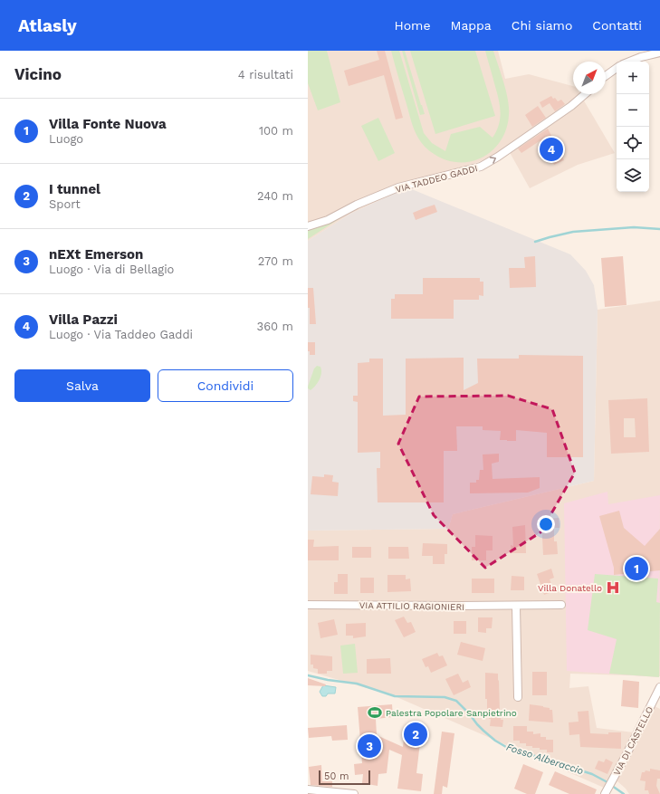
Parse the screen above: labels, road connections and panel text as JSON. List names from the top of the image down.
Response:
{
  "streets": {
    "street": ["VIA TADDEO GADDI", "VIA ATTILIO RAGIONIERI", "VIA DI CASTELLO"]
  },
  "one_way": ["VIA TADDEO GADDI"],
  "water": ["Fosso Alberaccio"],
  "places": {
    "hospital": ["Villa Donatello"],
    "sports": ["Palestra Popolare Sanpietrino"]
  },
  "scale_bar": "50 m",
  "north": "top right",
  "page": {
    "header": "Atlasly",
    "nav": [
      "Home",
      "Mappa",
      "Chi siamo",
      "Contatti"
    ],
    "heading": ["Vicino", "4 risultati"],
    "map_buttons": ["+", "−"],
    "list": [
      {
        "mark": "1",
        "name": "Villa Fonte Nuova",
        "note": "Luogo",
        "value": "100 m"
      },
      {
        "mark": "2",
        "name": "I tunnel",
        "note": "Sport",
        "value": "240 m"
      },
      {
        "mark": "3",
        "name": "nEXt Emerson",
        "note": "Luogo · Via di Bellagio",
        "value": "270 m"
      },
      {
        "mark": "4",
        "name": "Villa Pazzi",
        "note": "Luogo · Via Taddeo Gaddi",
        "value": "360 m"
      }
    ],
    "pins": [
      "4",
      "1",
      "2",
      "3"
    ],
    "buttons": ["Salva", "Condividi"],
    "scale": "50 m"
  }
}
